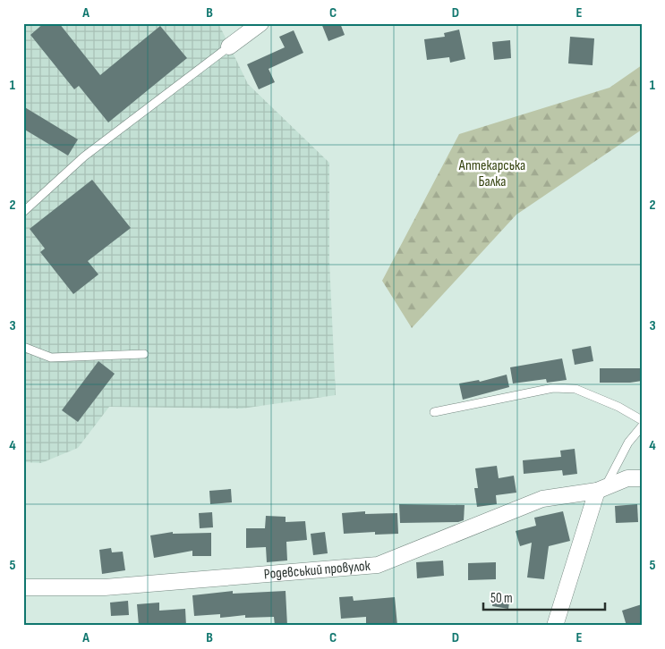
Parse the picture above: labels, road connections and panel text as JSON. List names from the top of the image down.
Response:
{
  "streets": {
    "street": ["Родевський провулок"]
  },
  "parks": ["Аптекарська Балка"],
  "scale_bar": "50 m",
  "grid": {
    "columns": [
      "A",
      "B",
      "C",
      "D",
      "E"
    ],
    "rows": [
      "1",
      "2",
      "3",
      "4",
      "5"
    ]
  }
}
